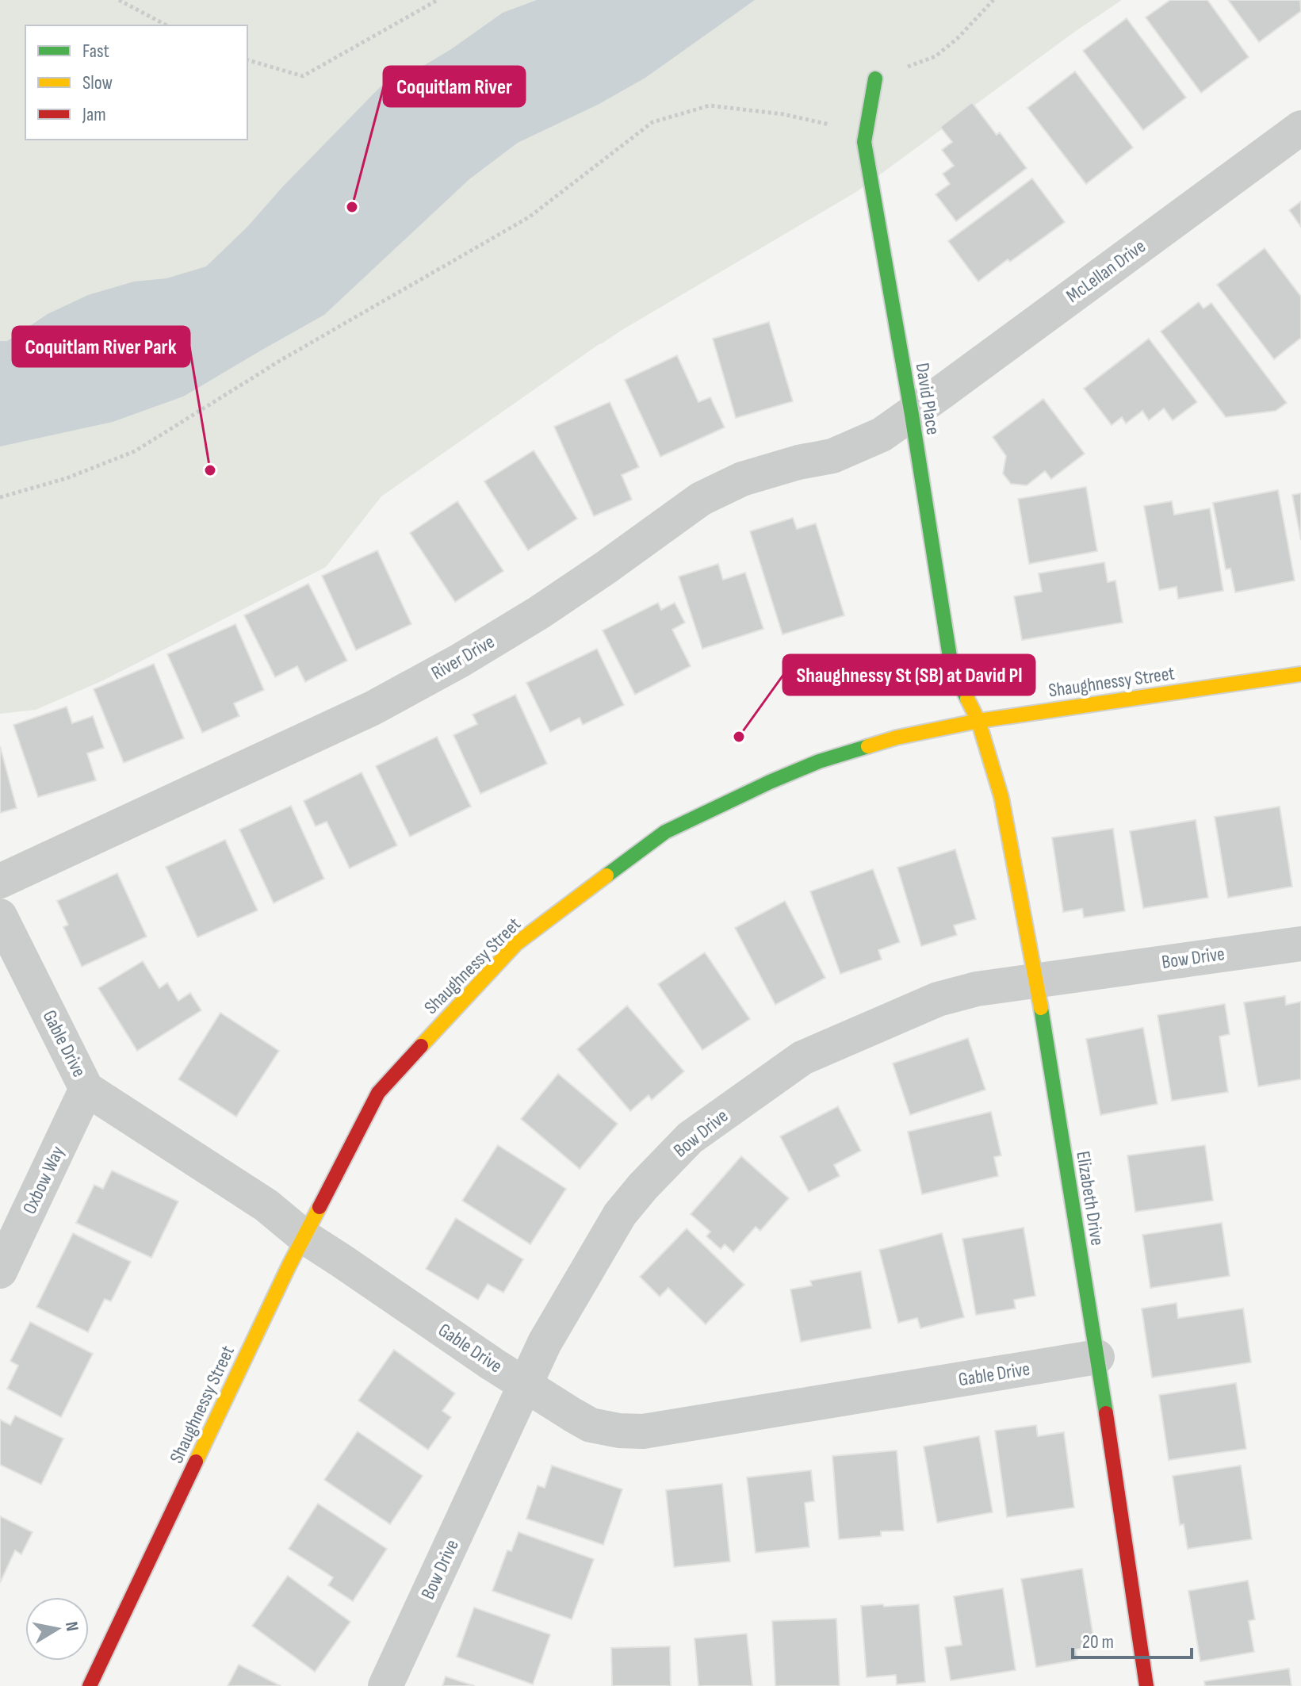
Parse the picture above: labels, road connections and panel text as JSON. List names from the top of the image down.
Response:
{
  "streets": {
    "street": [
      "McLellan Drive",
      "David Place",
      "River Drive",
      "Shaughnessy Street",
      "Bow Drive",
      "Gable Drive",
      "Oxbow Way",
      "Elizabeth Drive"
    ]
  },
  "crossings": [
    ["McLellan Drive", "David Place"],
    ["McLellan Drive", "River Drive"],
    ["David Place", "River Drive"],
    ["David Place", "Shaughnessy Street"],
    ["David Place", "Elizabeth Drive"],
    ["Shaughnessy Street", "Gable Drive"],
    ["Shaughnessy Street", "Elizabeth Drive"],
    ["Bow Drive", "Gable Drive"],
    ["Bow Drive", "Elizabeth Drive"],
    ["Gable Drive", "Oxbow Way"],
    ["Gable Drive", "Elizabeth Drive"]
  ],
  "places": ["Coquitlam River", "Coquitlam River Park", "Shaughnessy St (SB) at David Pl"],
  "legend": ["Fast", "Slow", "Jam"],
  "scale_bar": "20 m",
  "north": "right"
}
